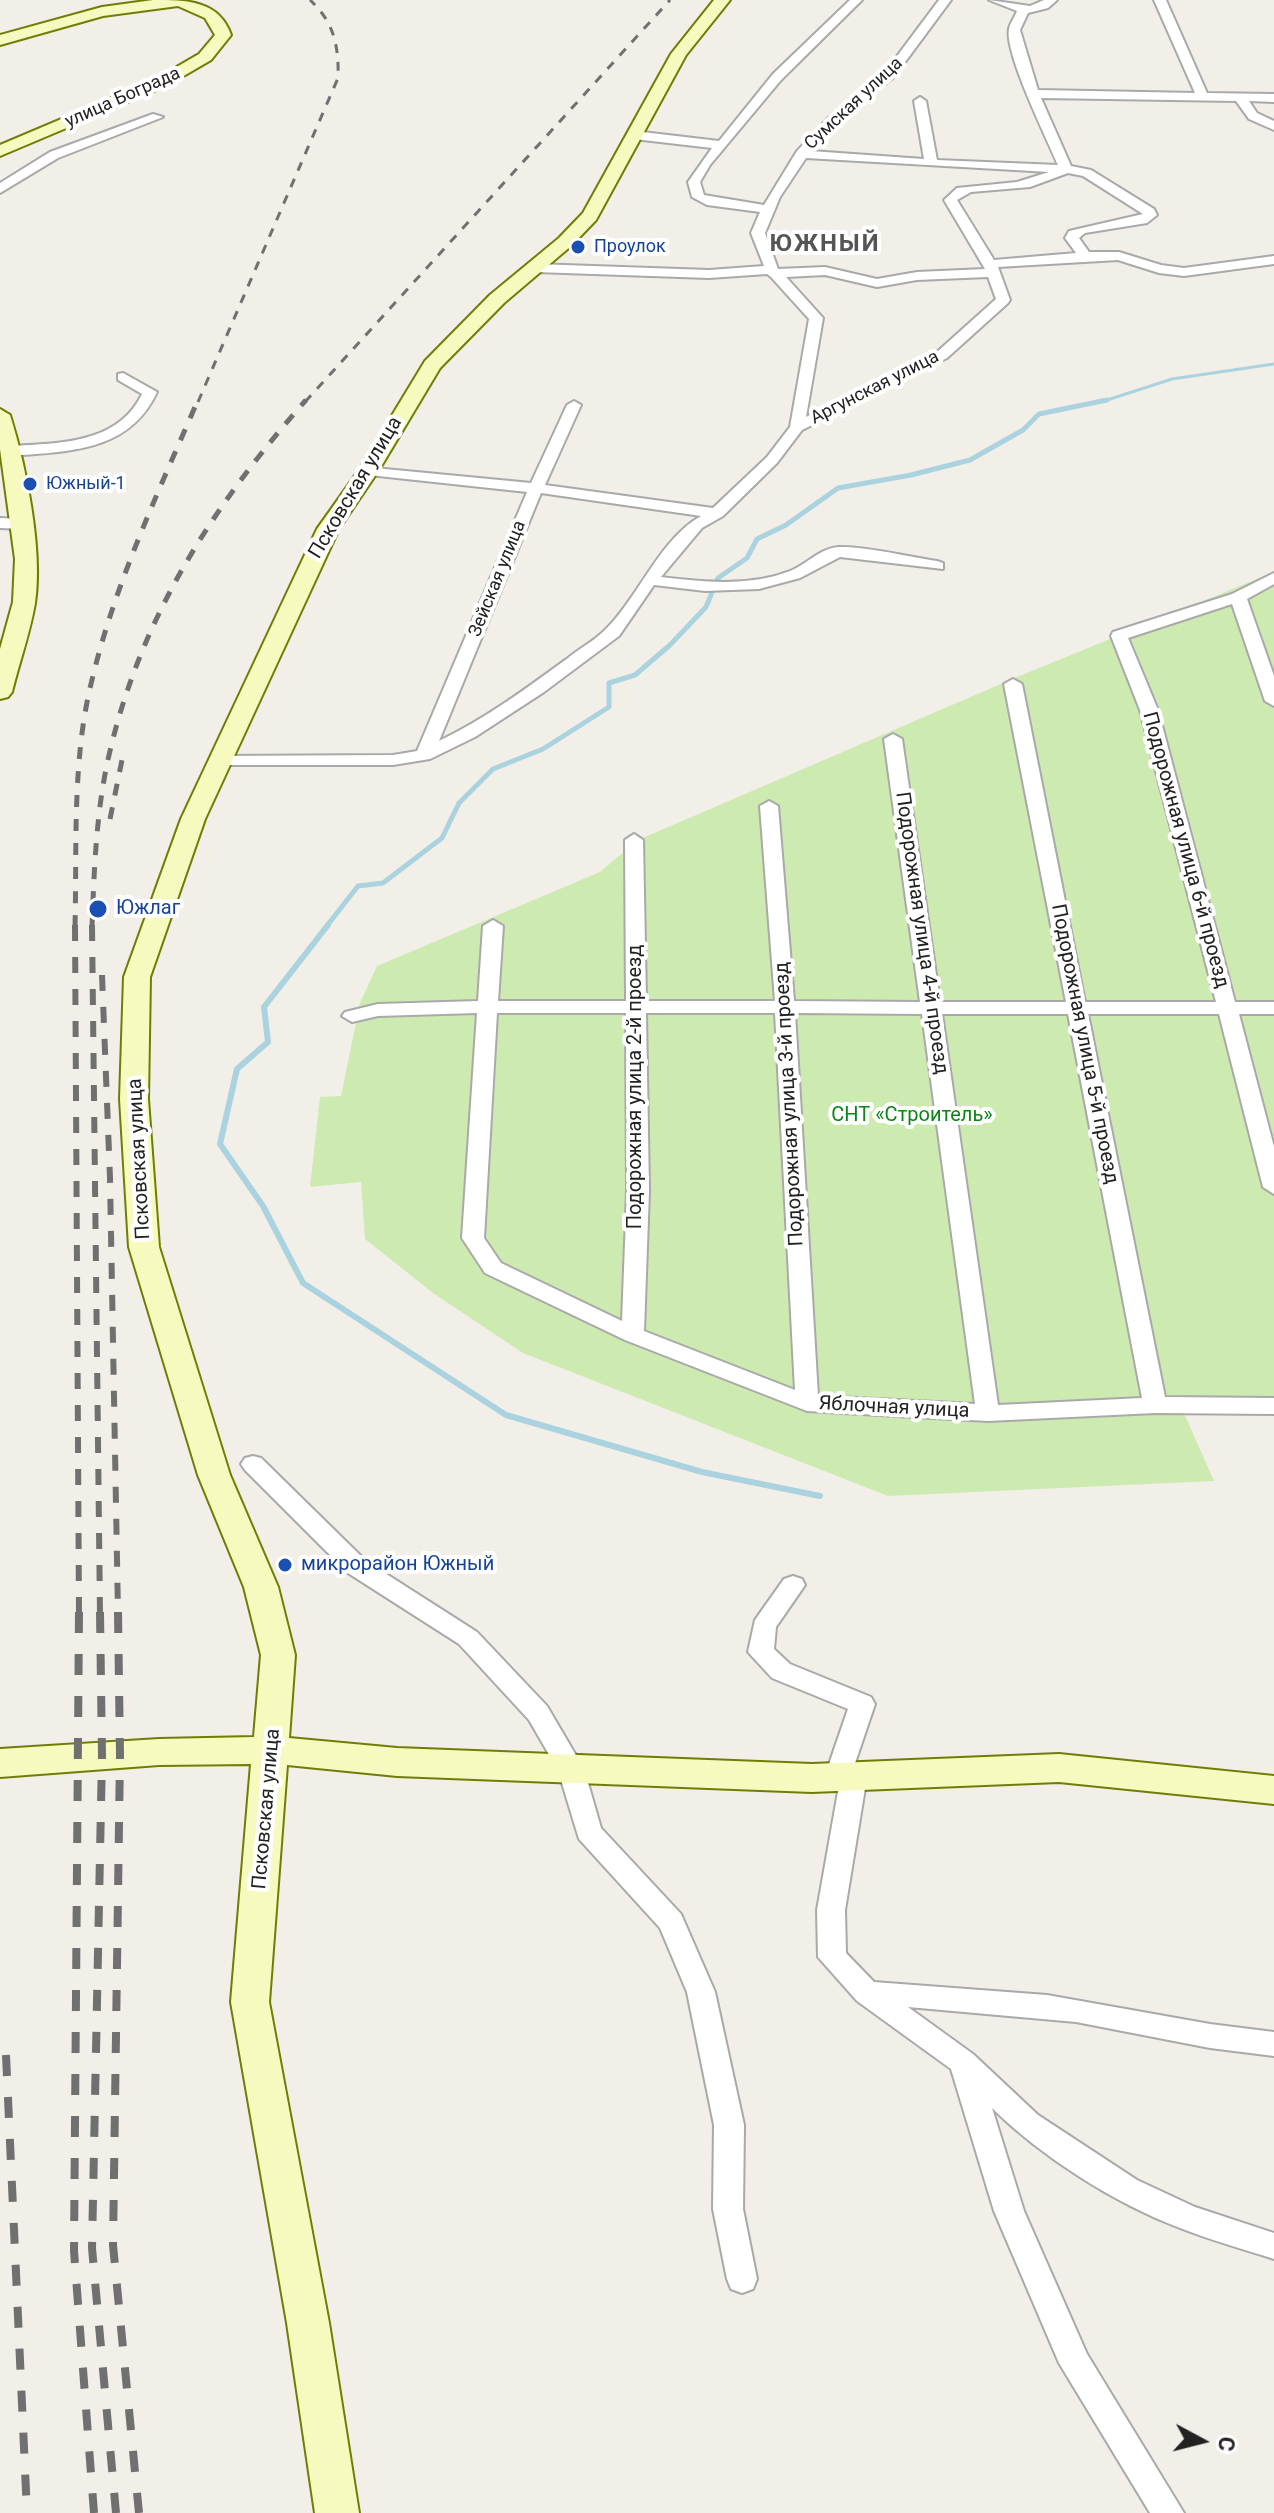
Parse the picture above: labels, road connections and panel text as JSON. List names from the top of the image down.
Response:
{
  "streets": {
    "street": [
      "улица Бограда",
      "Сумская улица",
      "Аргунская улица",
      "Псковская улица",
      "Зейская улица",
      "Подорожная улица 6-й проезд",
      "Подорожная улица 4-й проезд",
      "Подорожная улица 5-й проезд",
      "Подорожная улица 2-й проезд",
      "Подорожная улица 3-й проезд",
      "Яблочная улица"
    ]
  },
  "crossings": [
    ["Сумская улица", "Аргунская улица"],
    ["Подорожная улица 4-й проезд", "Яблочная улица"],
    ["Подорожная улица 5-й проезд", "Яблочная улица"],
    ["Подорожная улица 2-й проезд", "Яблочная улица"],
    ["Подорожная улица 3-й проезд", "Яблочная улица"]
  ],
  "districts": ["ЮЖНЫЙ"],
  "parks": ["СНТ «Строитель»"],
  "places": [
    "Проулок",
    "Южный-1",
    "Южлаг",
    "микрорайон Южный"
  ],
  "north": "right"
}
